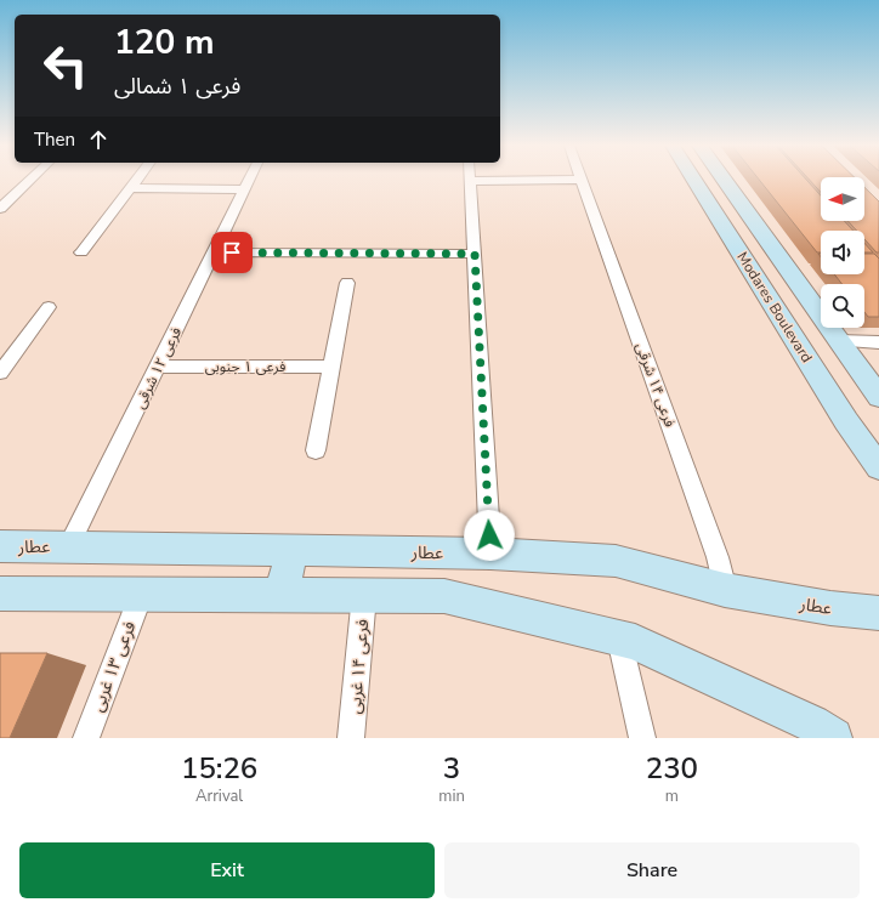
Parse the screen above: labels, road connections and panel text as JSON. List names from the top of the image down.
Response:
{
  "streets": {
    "main road": ["Modares Boulevard", "عطار"],
    "street": [
      "فرعی ۱ جنوبی",
      "فرعی ۱۲ شرقی",
      "فرعی ۱۴ شرقی",
      "فرعی ۱۳ غربی",
      "فرعی ۱۴ غربی"
    ]
  },
  "crossings": [
    ["فرعی ۱ جنوبی", "فرعی ۱۲ شرقی"],
    ["فرعی ۱۲ شرقی", "عطار"],
    ["فرعی ۱۴ شرقی", "عطار"]
  ],
  "north": "left",
  "page": {
    "turn": ["120 m", "فرعی ۱ شمالی"],
    "then": "Then",
    "eta": [
      "15:26",
      "Arrival",
      "3",
      "min",
      "230",
      "m"
    ],
    "buttons": ["Exit", "Share"]
  }
}
